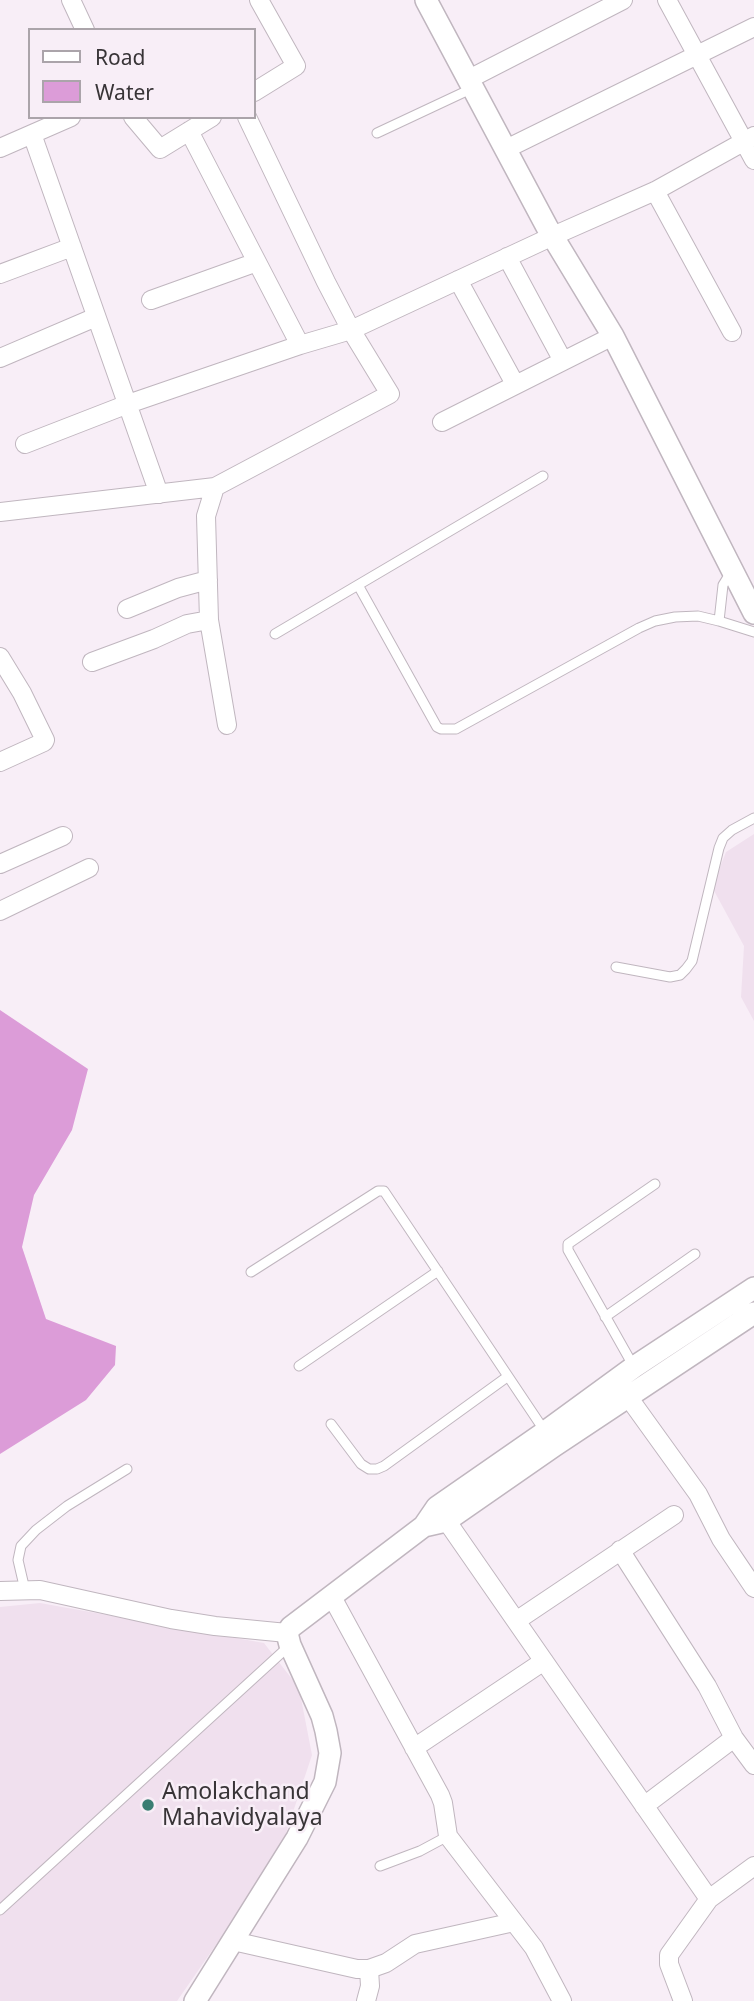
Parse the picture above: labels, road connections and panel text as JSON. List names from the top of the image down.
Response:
{
  "places": ["Amolakchand Mahavidyalaya"],
  "legend": ["Road", "Water"]
}
